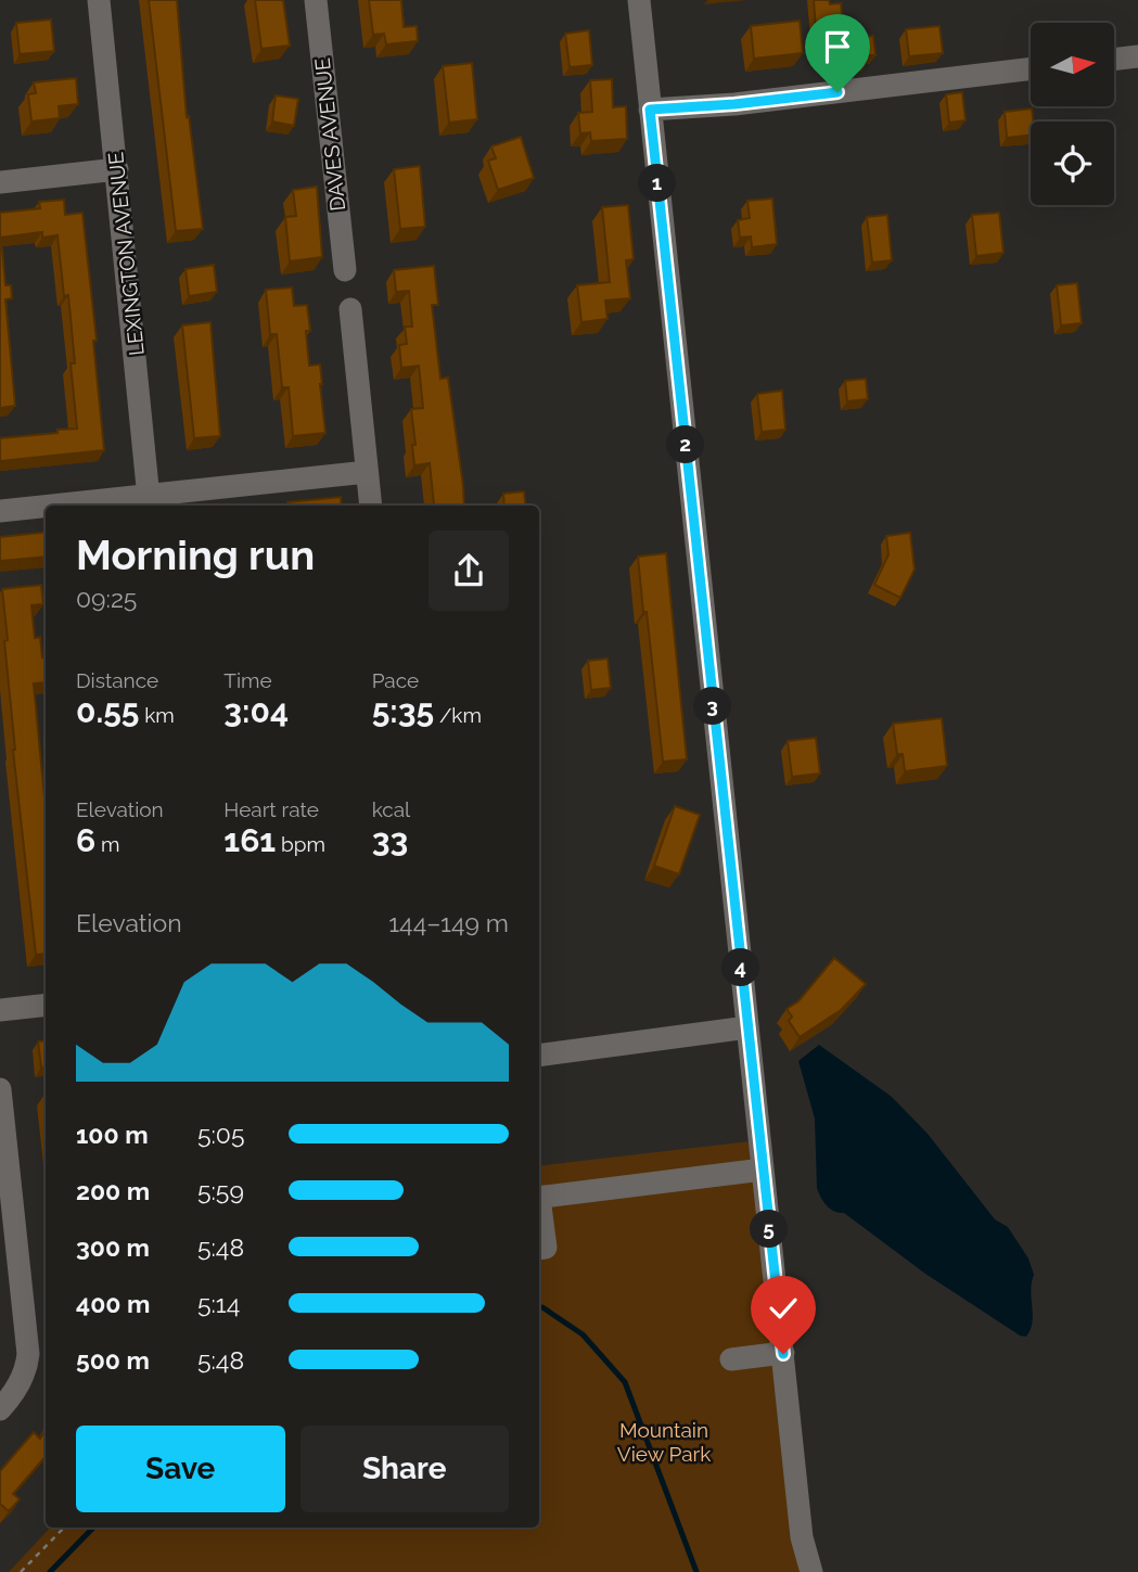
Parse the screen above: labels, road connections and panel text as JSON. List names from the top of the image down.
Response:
{
  "streets": {
    "street": ["DAVES AVENUE", "LEXINGTON AVENUE"]
  },
  "parks": ["Mountain View Park"],
  "north": "right",
  "page": {
    "pins": [
      "1",
      "2",
      "3",
      "4",
      "5"
    ],
    "heading": ["Morning run", "09:25"],
    "stats": [
      ["Distance", "0.55 km"],
      ["Time", "3:04"],
      ["Pace", "5:35 /km"],
      ["Elevation", "6 m"],
      ["Heart rate", "161 bpm"],
      ["kcal", "33"]
    ],
    "chart": ["Elevation", "144–149 m"],
    "list": [
      {
        "name": "100 m",
        "note": "5:05"
      },
      {
        "name": "200 m",
        "note": "5:59"
      },
      {
        "name": "300 m",
        "note": "5:48"
      },
      {
        "name": "400 m",
        "note": "5:14"
      },
      {
        "name": "500 m",
        "note": "5:48"
      }
    ],
    "buttons": ["Save", "Share"]
  }
}
